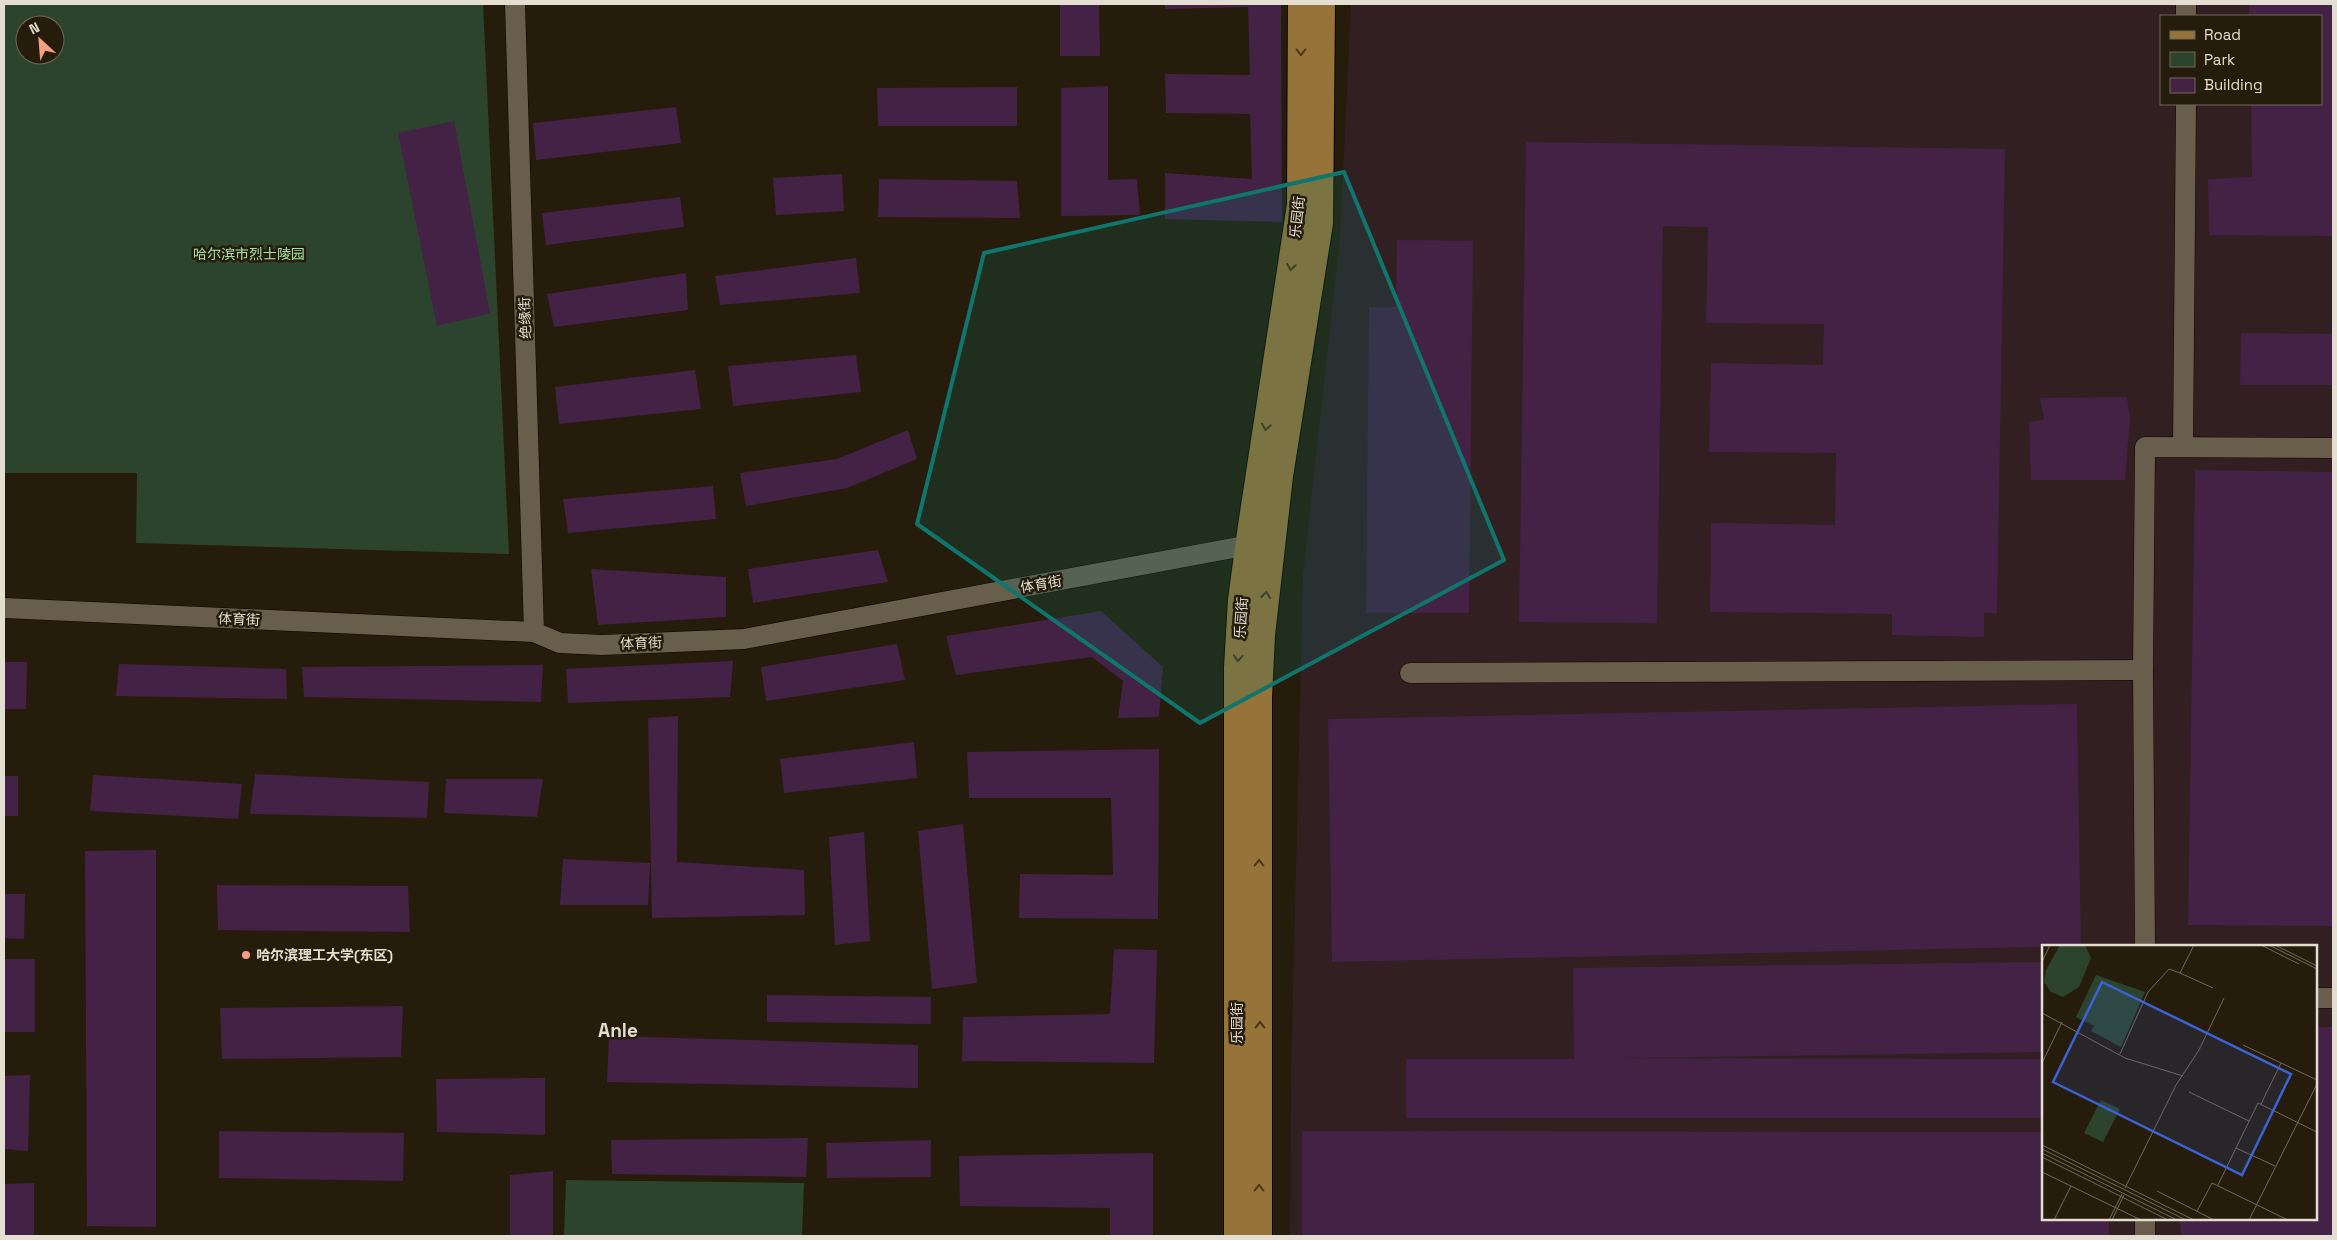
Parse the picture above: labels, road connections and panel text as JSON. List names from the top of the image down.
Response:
{
  "streets": {
    "main road": ["乐园街"],
    "street": ["绝缘街", "体育街"]
  },
  "crossings": [
    ["乐园街", "体育街"],
    ["绝缘街", "体育街"]
  ],
  "districts": ["Anle"],
  "parks": ["哈尔滨市烈士陵园"],
  "places": ["哈尔滨理工大学(东区)"],
  "legend": ["Road", "Park", "Building"],
  "north": "top left"
}
